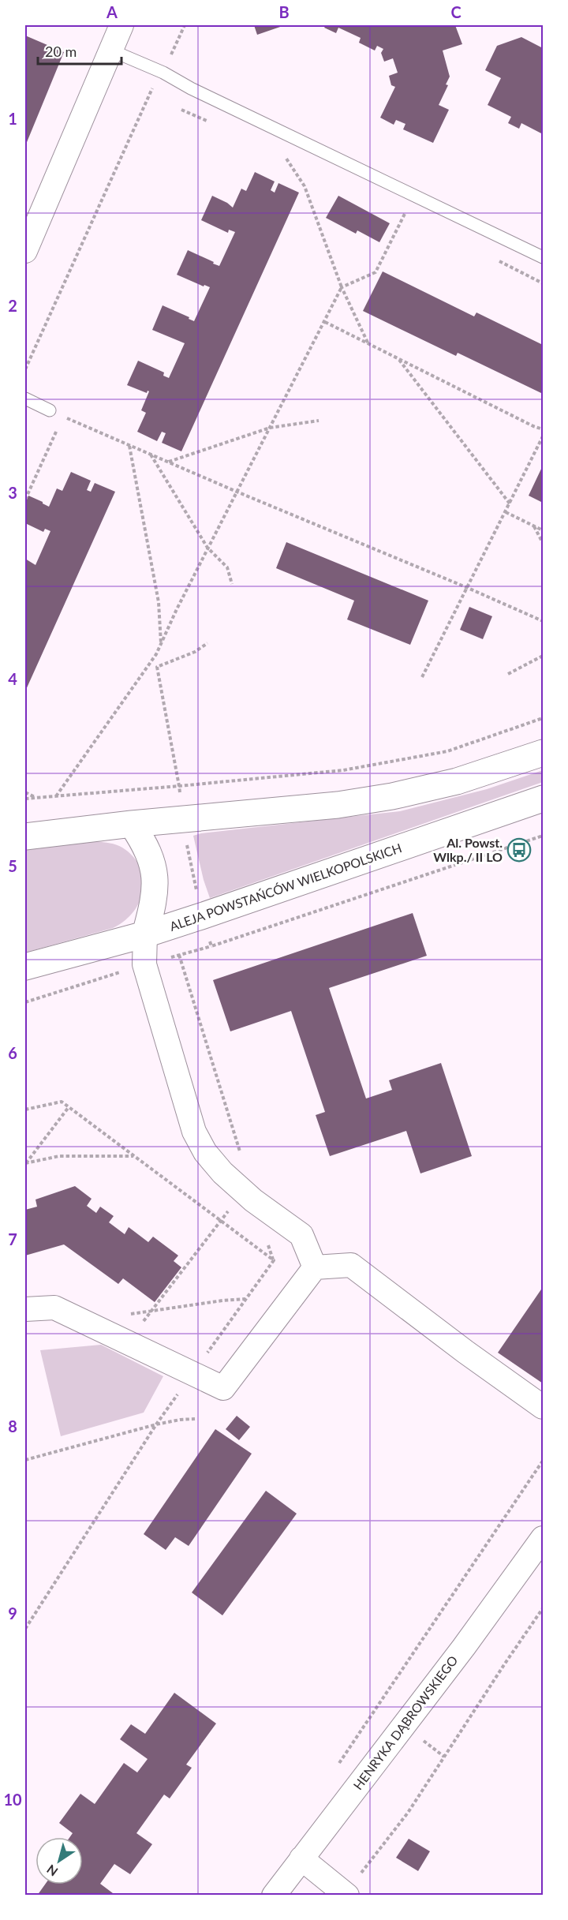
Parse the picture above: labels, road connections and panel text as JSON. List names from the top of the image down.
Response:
{
  "streets": {
    "main road": ["ALEJA POWSTAŃCÓW WIELKOPOLSKICH"],
    "street": ["HENRYKA DĄBROWSKIEGO"]
  },
  "places": {
    "bus stop": ["Al. Powst. Wlkp./ II LO"]
  },
  "scale_bar": "20 m",
  "north": "bottom left",
  "grid": {
    "columns": ["A", "B", "C"],
    "rows": [
      "1",
      "2",
      "3",
      "4",
      "5",
      "6",
      "7",
      "8",
      "9",
      "10"
    ]
  }
}
